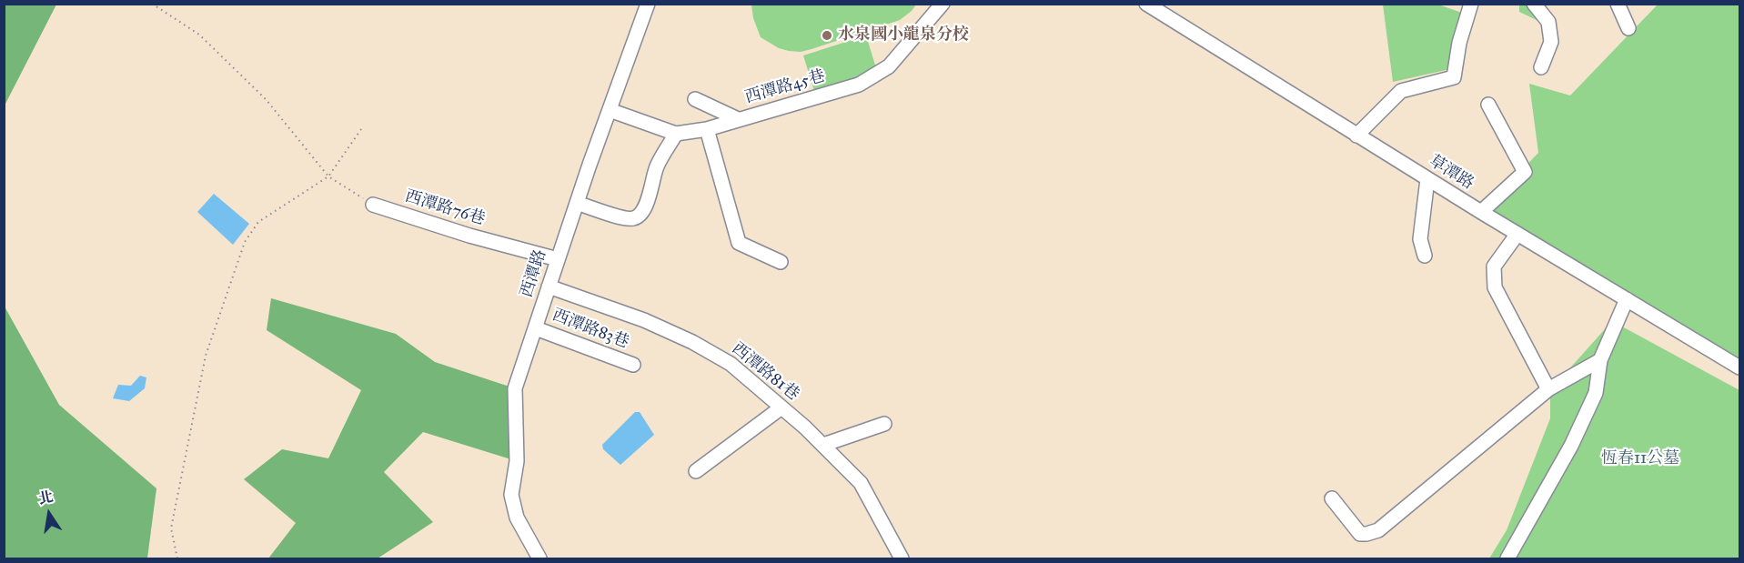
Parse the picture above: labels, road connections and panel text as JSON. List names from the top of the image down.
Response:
{
  "streets": {
    "street": [
      "西潭路45巷",
      "草潭路",
      "西潭路76巷",
      "西潭路",
      "西潭路83巷",
      "西潭路81巷"
    ]
  },
  "crossings": [
    ["西潭路45巷", "西潭路"],
    ["西潭路76巷", "西潭路"],
    ["西潭路", "西潭路83巷"],
    ["西潭路", "西潭路81巷"]
  ],
  "parks": ["恆春11公墓"],
  "places": ["水泉國小龍泉分校"],
  "north": "top"
}
